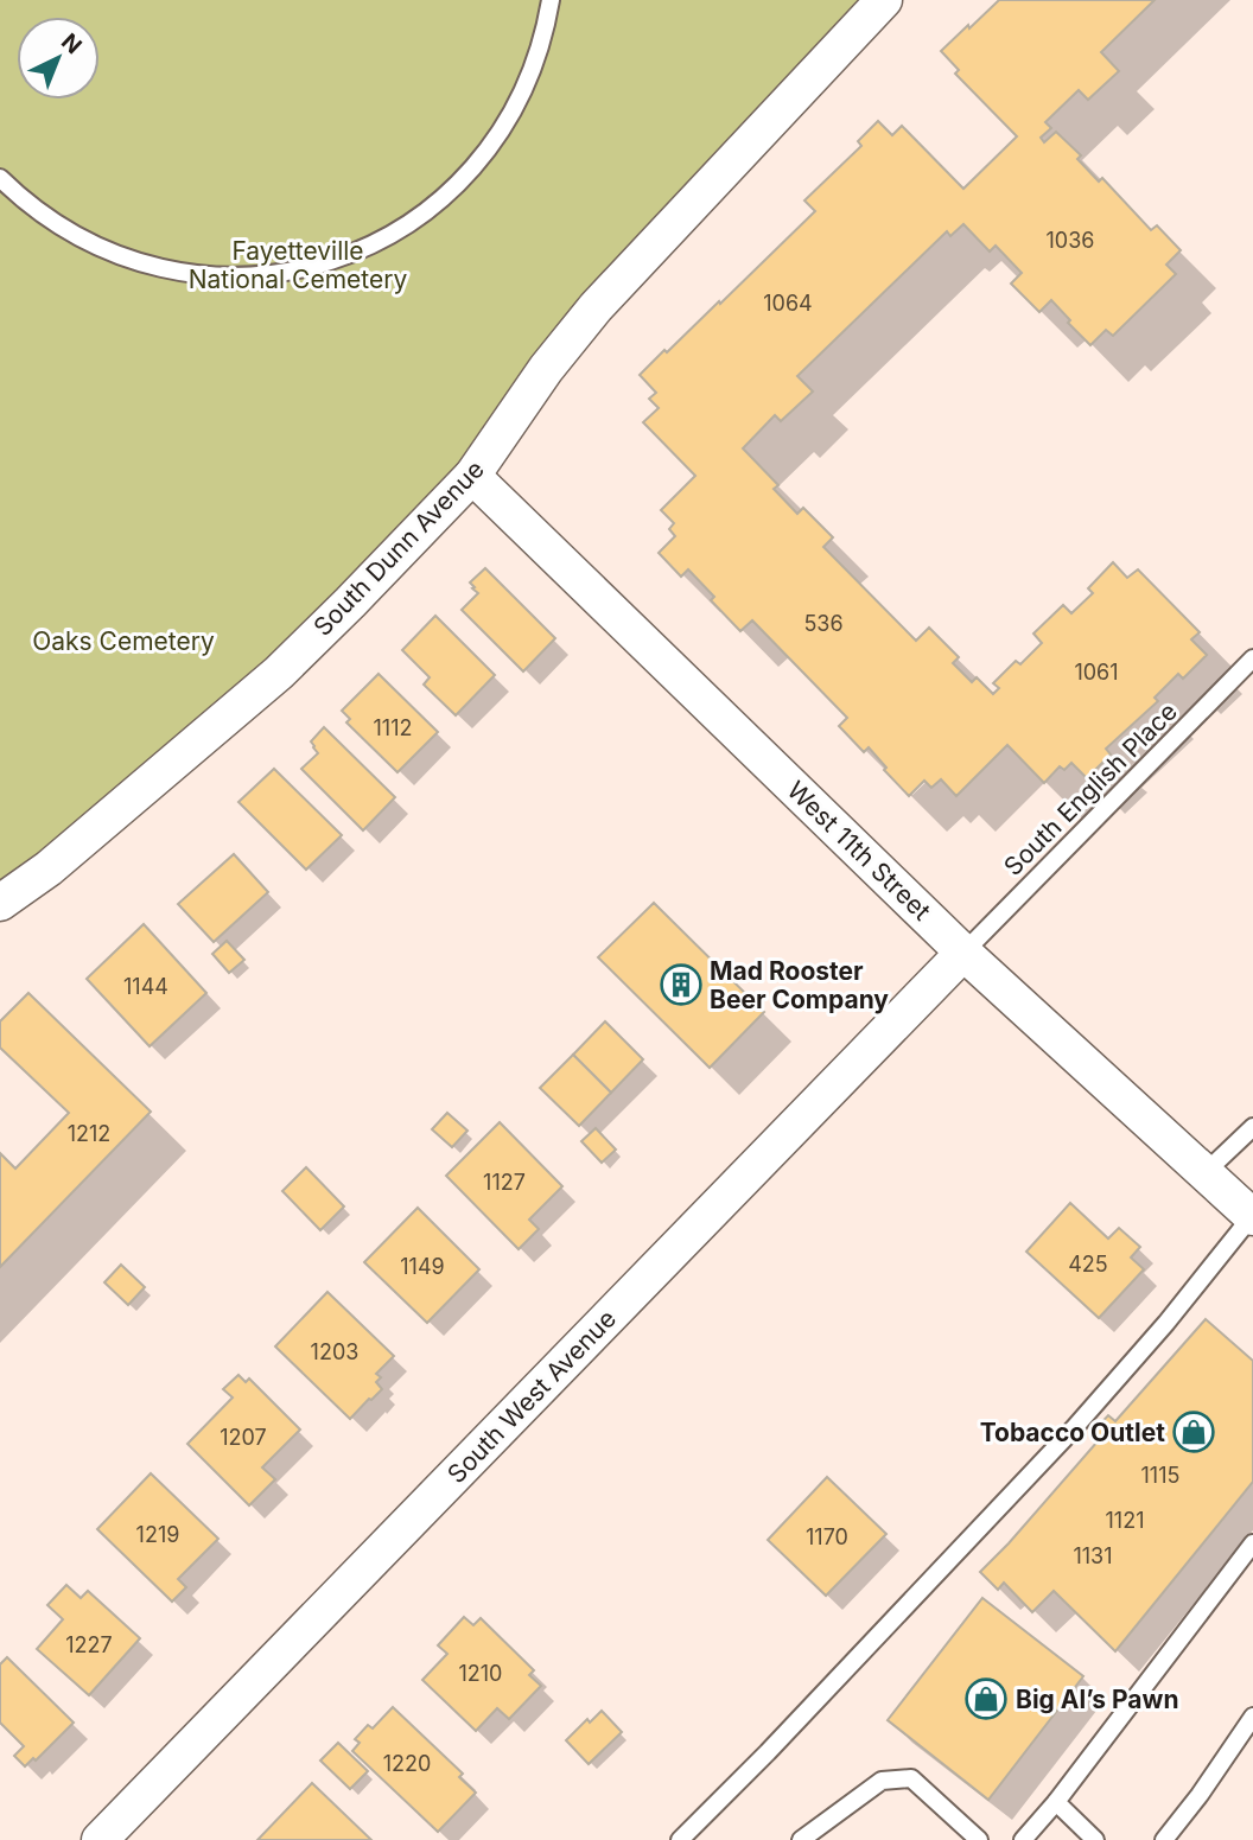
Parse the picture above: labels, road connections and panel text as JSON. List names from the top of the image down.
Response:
{
  "streets": {
    "street": ["South Dunn Avenue", "West 11th Street", "South West Avenue"],
    "lane": ["South English Place"]
  },
  "crossings": [
    ["South Dunn Avenue", "West 11th Street"],
    ["South English Place", "West 11th Street"],
    ["South English Place", "South West Avenue"],
    ["West 11th Street", "South West Avenue"]
  ],
  "parks": ["Fayetteville National Cemetery", "Oaks Cemetery"],
  "places": {
    "building": ["Mad Rooster Beer Company"],
    "shop": ["Tobacco Outlet", "Big Al’s Pawn"]
  },
  "house_numbers": [
    "1036",
    "1064",
    "536",
    "1061",
    "1112",
    "1144",
    "1212",
    "1127",
    "425",
    "1149",
    "1203",
    "1207",
    "1115",
    "1121",
    "1219",
    "1170",
    "1131",
    "1227",
    "1210",
    "1220"
  ],
  "north": "top right"
}
